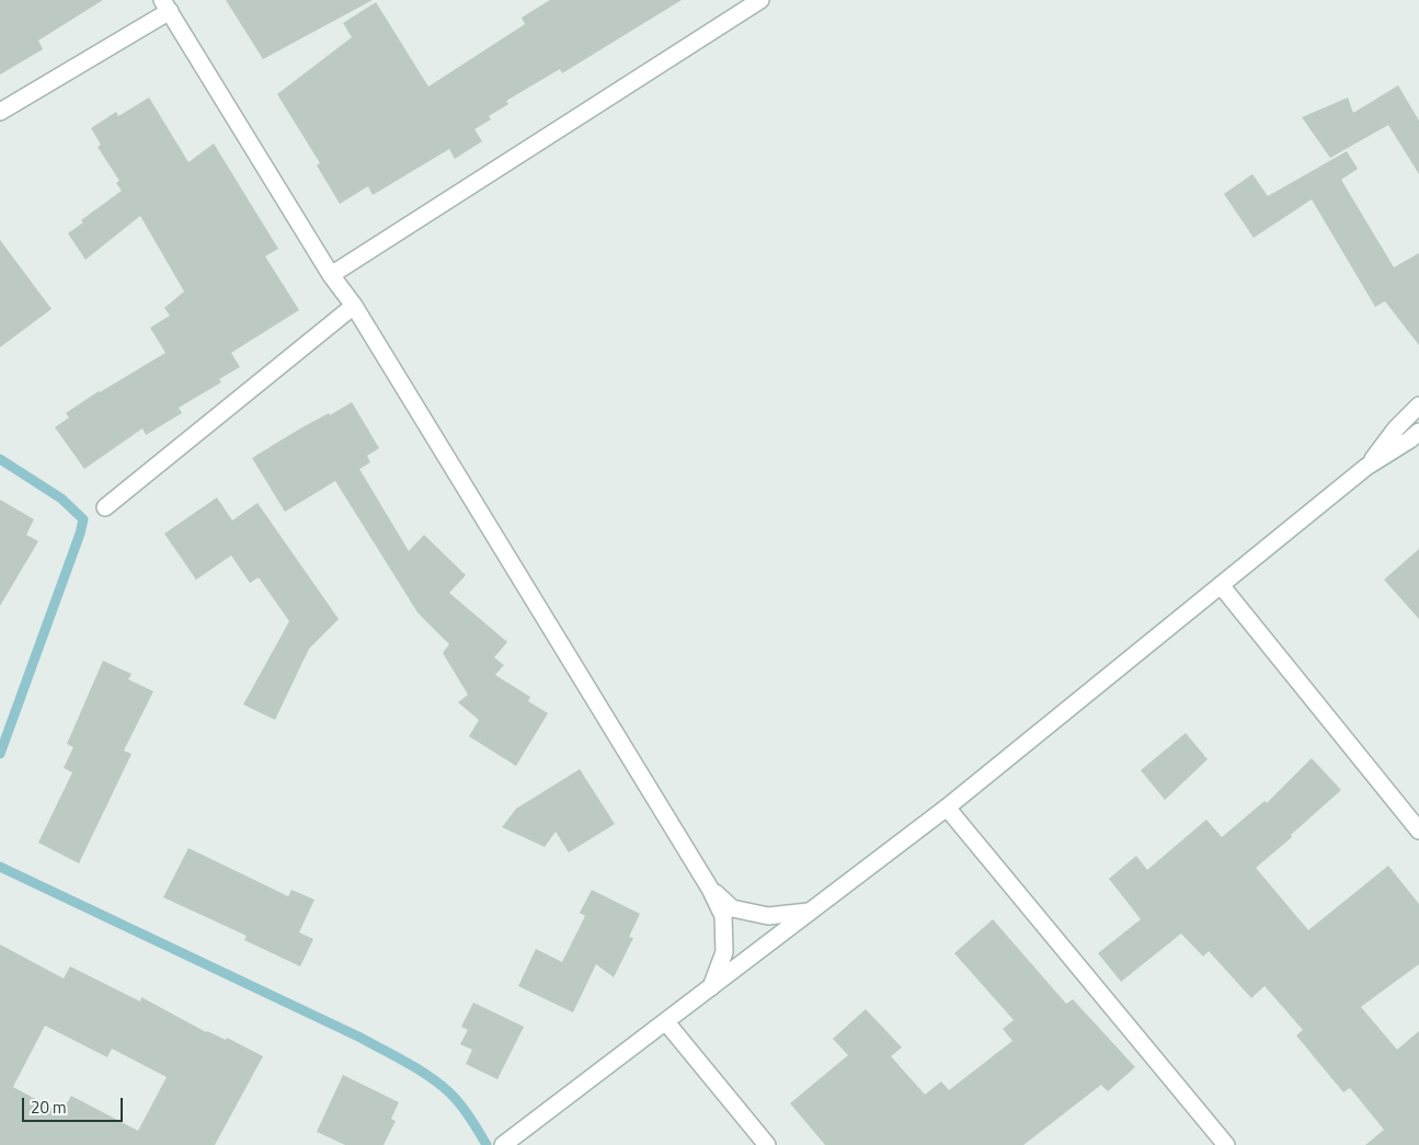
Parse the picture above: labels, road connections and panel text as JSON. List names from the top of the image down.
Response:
{
  "scale_bar": "20 m"
}
